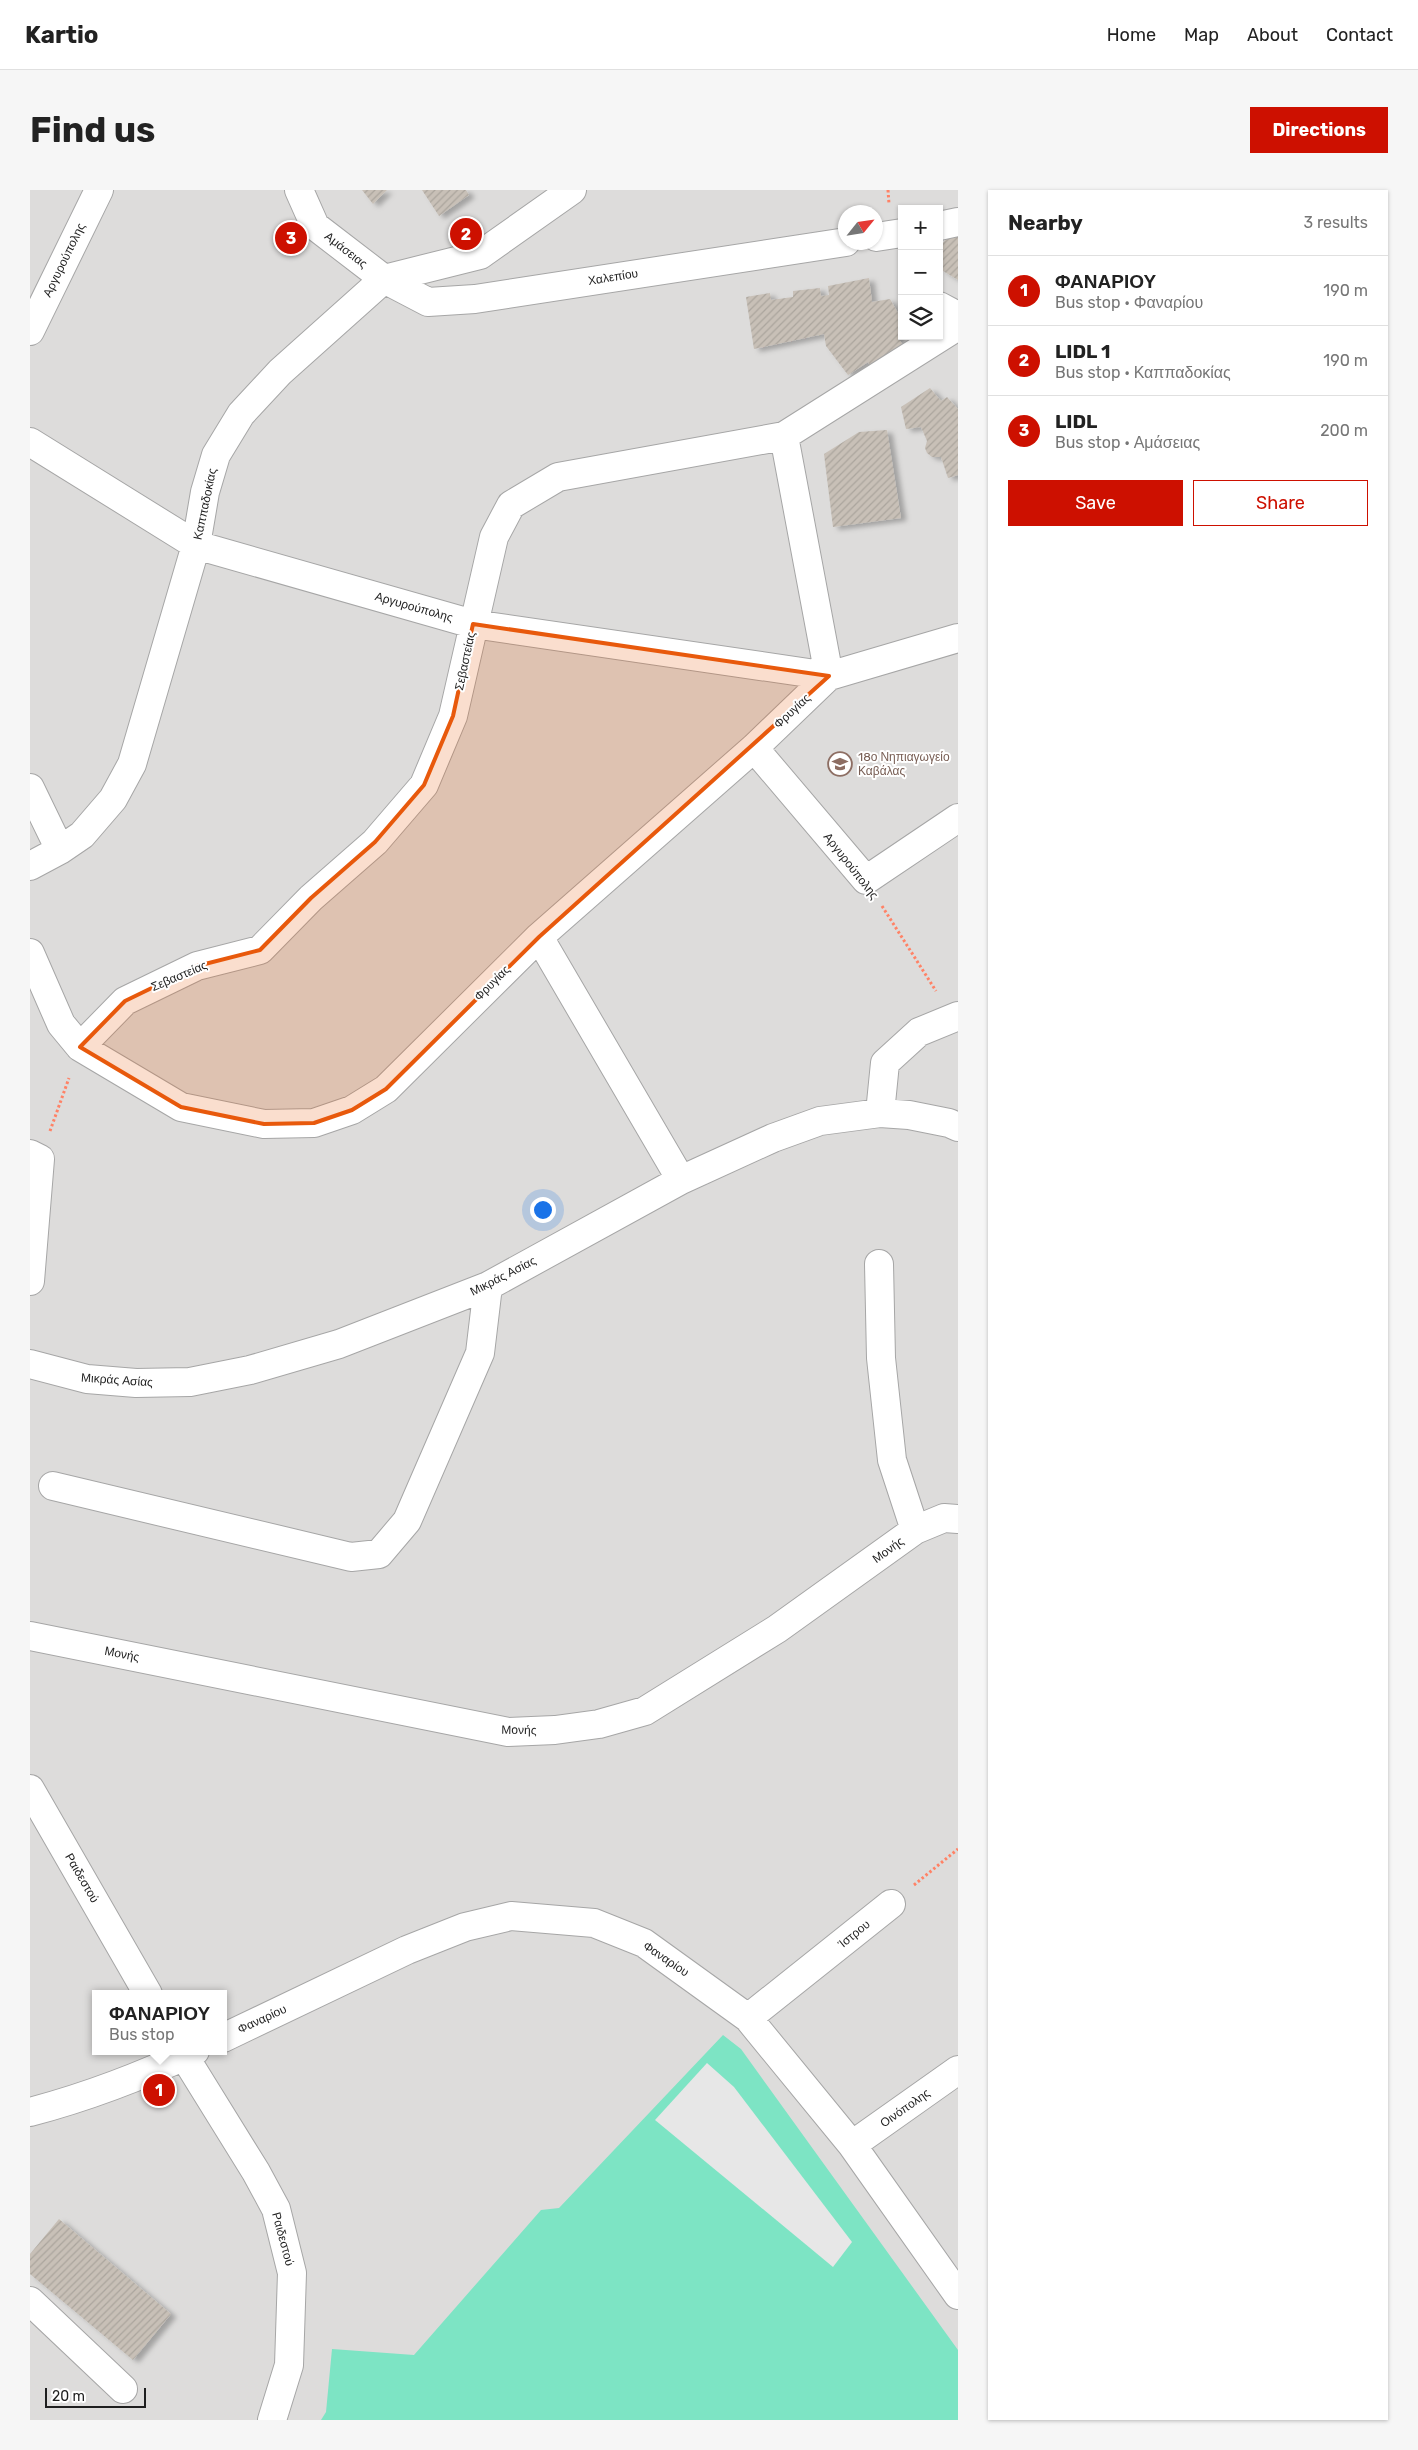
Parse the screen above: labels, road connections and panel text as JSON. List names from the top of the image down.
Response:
{
  "streets": {
    "street": [
      "Αμάσειας",
      "Αργυρούπολης",
      "Χαλεπίου",
      "Καππαδοκίας",
      "Σεβαστείας",
      "Φρυγίας",
      "Μικράς Ασίας",
      "Μονής",
      "Ραιδεστού",
      "Ίστρου",
      "Φαναρίου",
      "Οινόπολης"
    ]
  },
  "crossings": [
    ["Αμάσειας", "Χαλεπίου"],
    ["Αμάσειας", "Καππαδοκίας"],
    ["Αργυρούπολης", "Καππαδοκίας"],
    ["Αργυρούπολης", "Σεβαστείας"],
    ["Αργυρούπολης", "Φρυγίας"],
    ["Χαλεπίου", "Καππαδοκίας"],
    ["Σεβαστείας", "Φρυγίας"],
    ["Ίστρου", "Φαναρίου"],
    ["Φαναρίου", "Οινόπολης"]
  ],
  "places": {
    "school or university": ["18ο Νηπιαγωγείο Καβάλας"]
  },
  "scale_bar": "20 m",
  "north": "top right",
  "page": {
    "header": "Kartio",
    "nav": [
      "Home",
      "Map",
      "About",
      "Contact"
    ],
    "buttons": [
      "Directions",
      ["Save", "Share"]
    ],
    "title": "Find us",
    "heading": ["Nearby", "3 results"],
    "map_buttons": ["+", "−"],
    "pins": ["2", "3", "1"],
    "list": [
      {
        "mark": "1",
        "name": "ΦΑΝΑΡΙΟΥ",
        "note": "Bus stop · Φαναρίου",
        "value": "190 m"
      },
      {
        "mark": "2",
        "name": "LIDL 1",
        "note": "Bus stop · Καππαδοκίας",
        "value": "190 m"
      },
      {
        "mark": "3",
        "name": "LIDL",
        "note": "Bus stop · Αμάσειας",
        "value": "200 m"
      }
    ],
    "popup": ["ΦΑΝΑΡΙΟΥ", "Bus stop"],
    "scale": "20 m"
  }
}
